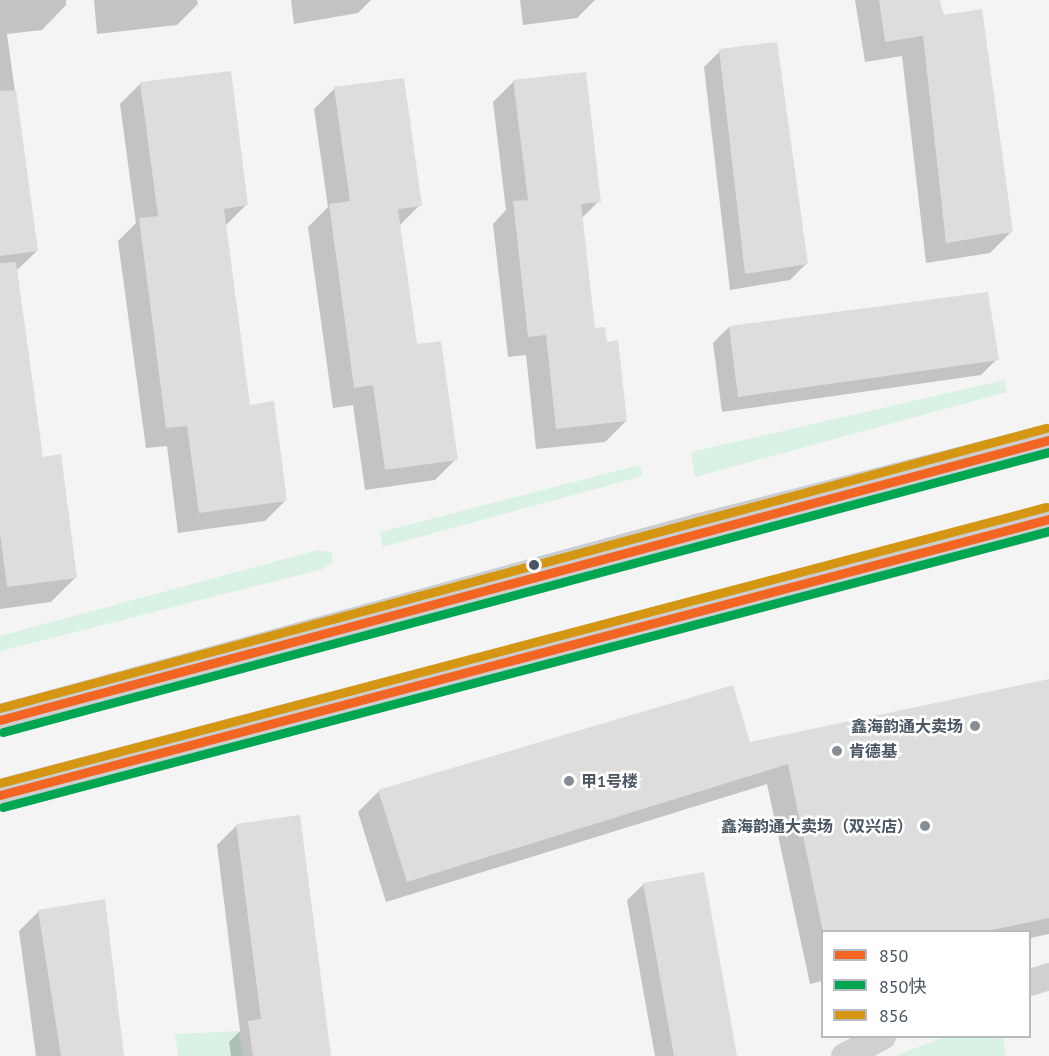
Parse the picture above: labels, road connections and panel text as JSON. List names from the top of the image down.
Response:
{
  "places": [
    "鑫海韵通大卖场",
    "肯德基",
    "甲1号楼",
    "鑫海韵通大卖场（双兴店）"
  ],
  "lines": ["transit line 856", "transit line 850", "transit line 850快"],
  "legend": ["850", "850快", "856"]
}
